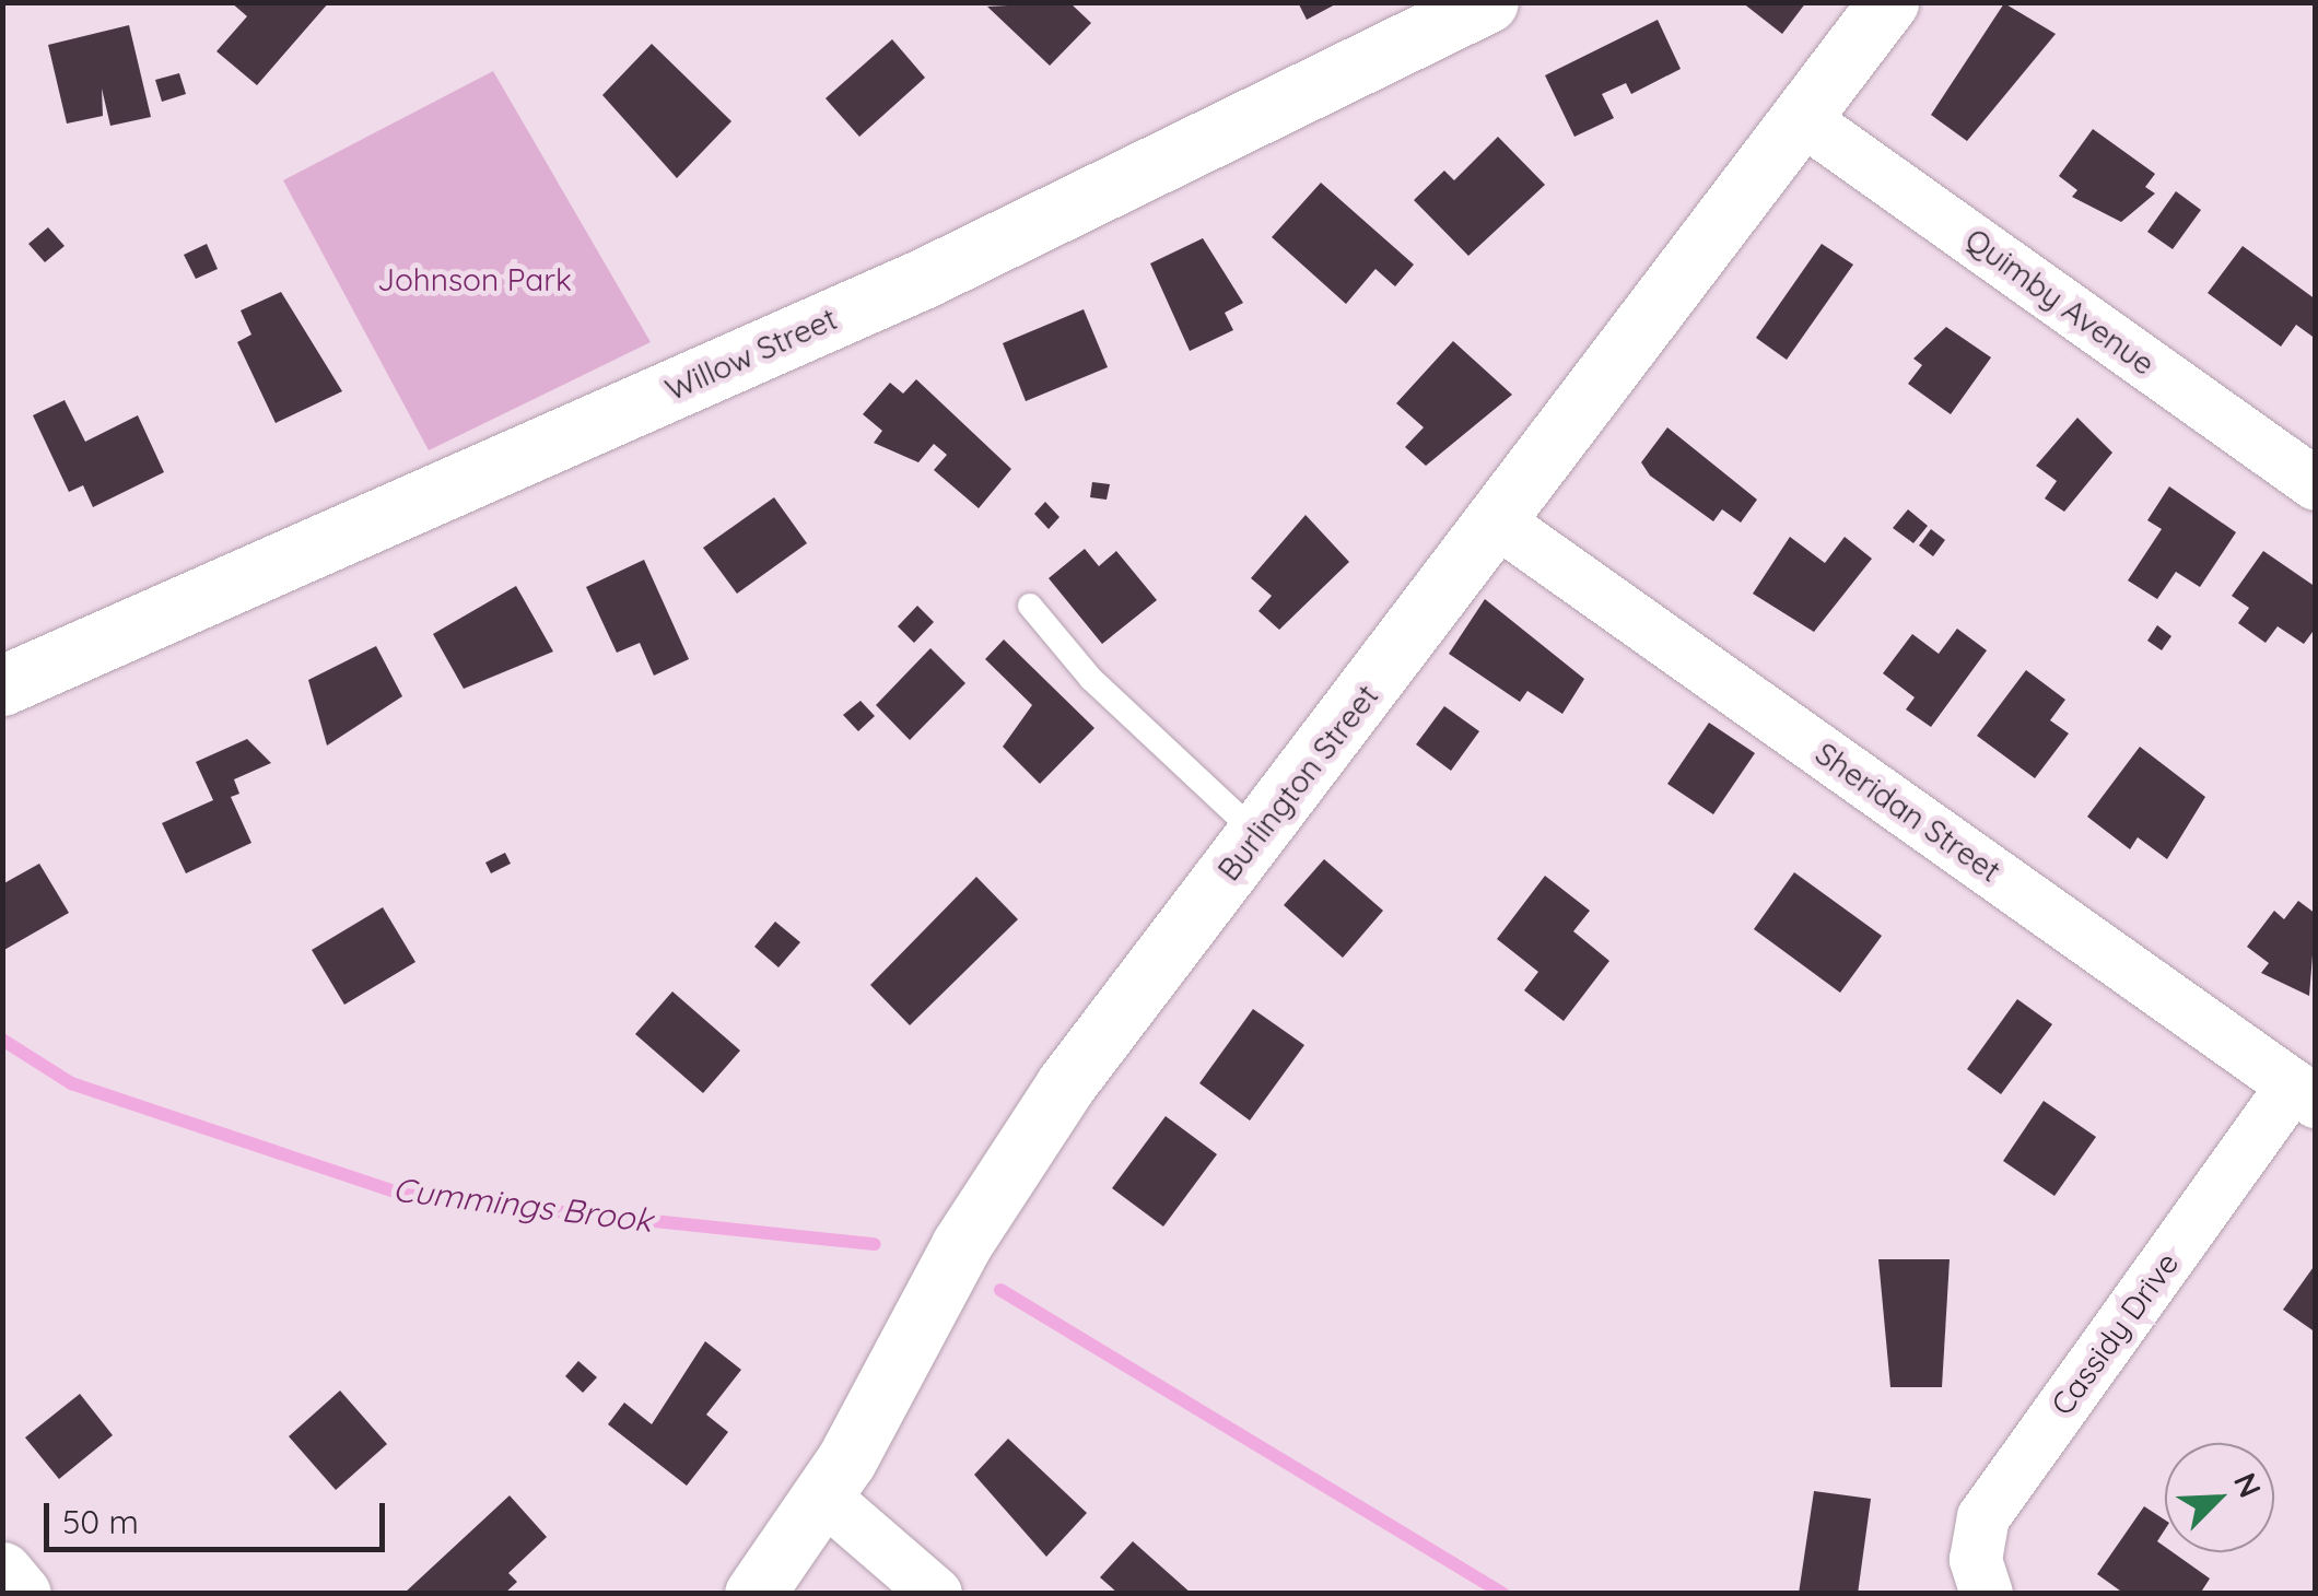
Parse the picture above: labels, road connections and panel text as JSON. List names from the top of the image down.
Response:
{
  "streets": {
    "street": [
      "Quimby Avenue",
      "Willow Street",
      "Burlington Street",
      "Sheridan Street",
      "Cassidy Drive"
    ]
  },
  "crossings": [
    ["Quimby Avenue", "Burlington Street"],
    ["Burlington Street", "Sheridan Street"],
    ["Sheridan Street", "Cassidy Drive"]
  ],
  "water": ["Cummings Brook"],
  "parks": ["Johnson Park"],
  "scale_bar": "50 m",
  "north": "top right"
}
